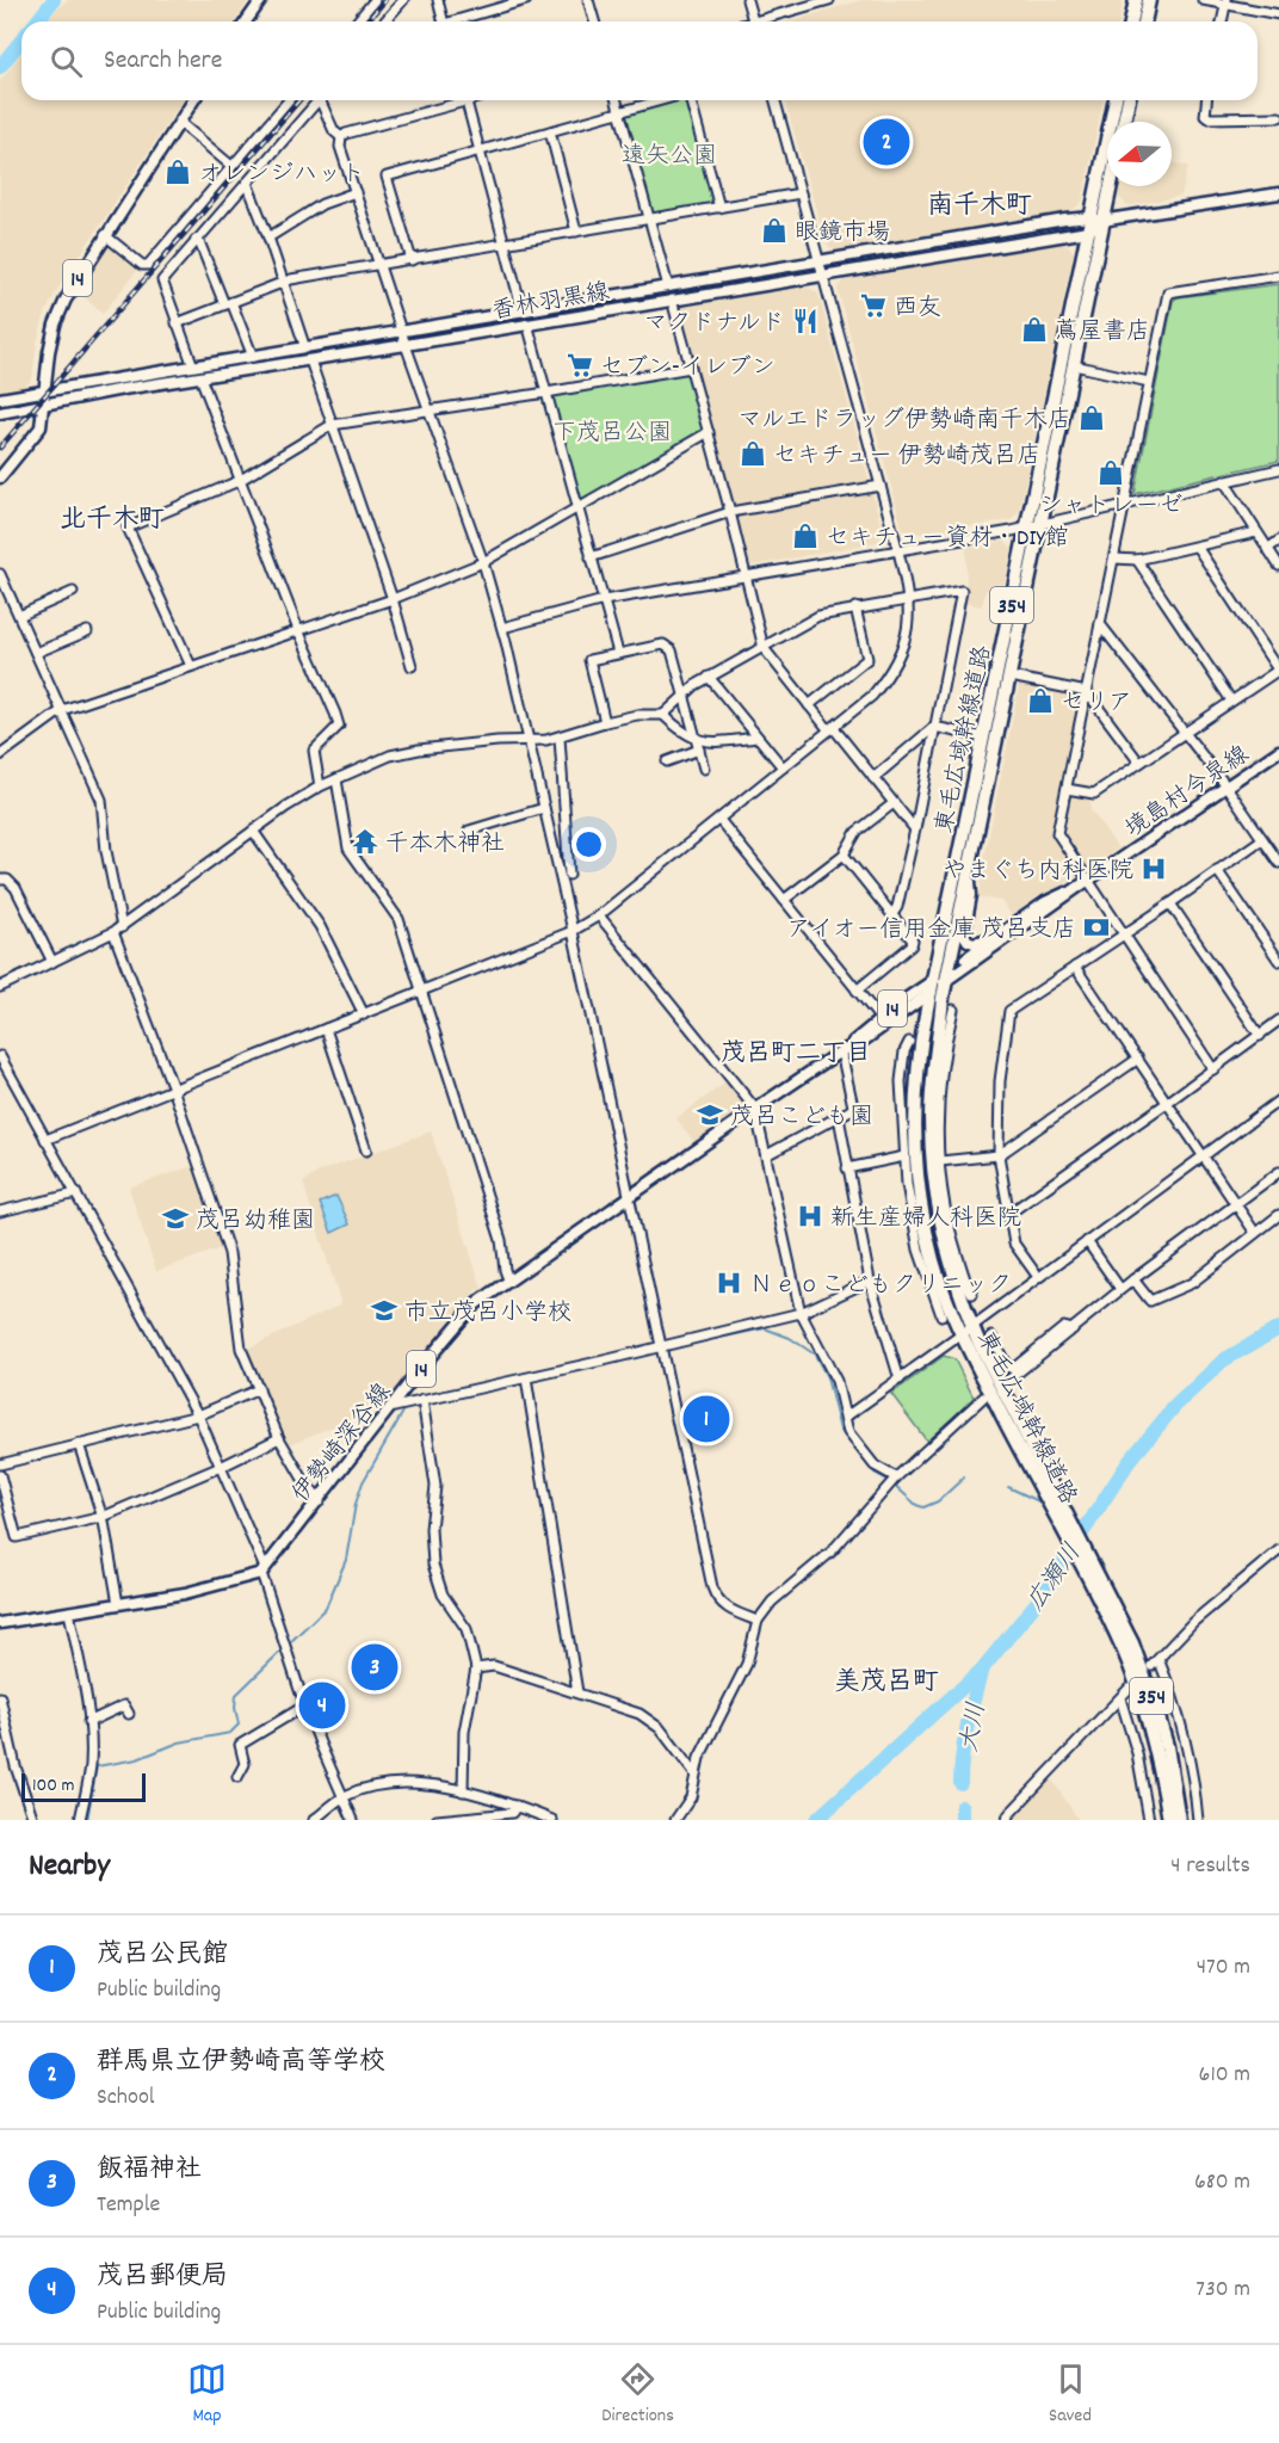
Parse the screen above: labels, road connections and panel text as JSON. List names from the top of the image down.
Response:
{
  "streets": {
    "highway": ["354", "東毛広域幹線道路"],
    "main road": [
      "14",
      "香林羽黒線",
      "境島村今泉線",
      "伊勢崎深谷線"
    ]
  },
  "crossings": [
    ["14", "香林羽黒線"],
    ["香林羽黒線", "東毛広域幹線道路"],
    ["東毛広域幹線道路", "境島村今泉線"],
    ["東毛広域幹線道路", "伊勢崎深谷線"],
    ["境島村今泉線", "伊勢崎深谷線"]
  ],
  "districts": [
    "南千木町",
    "北千木町",
    "茂呂町二丁目",
    "美茂呂町"
  ],
  "water": ["広瀬川", "大川"],
  "parks": ["遠矢公園", "下茂呂公園"],
  "places": {
    "shop": [
      "オレンジハット",
      "眼鏡市場",
      "蔦屋書店",
      "マルエドラッグ伊勢崎南千木店",
      "セキチュー 伊勢崎茂呂店",
      "シャトレーゼ",
      "セキチュー資材・DIY館",
      "セリア"
    ],
    "supermarket": ["西友", "セブン-イレブン"],
    "restaurant": ["マクドナルド"],
    "temple": ["千本木神社"],
    "hospital": ["やまぐち内科医院", "新生産婦人科医院", "Ｎｅｏこどもクリニック"],
    "bank": ["アイオー信用金庫 茂呂支店"],
    "school or university": ["茂呂こども園", "茂呂幼稚園", "市立茂呂小学校"]
  },
  "scale_bar": "100 m",
  "north": "left",
  "page": {
    "search": "Search here",
    "pins": [
      "2",
      "1",
      "3",
      "4"
    ],
    "scale": "100 m",
    "heading": ["Nearby", "4 results"],
    "list": [
      {
        "mark": "1",
        "name": "茂呂公民館",
        "note": "Public building",
        "value": "470 m"
      },
      {
        "mark": "2",
        "name": "群馬県立伊勢崎高等学校",
        "note": "School",
        "value": "610 m"
      },
      {
        "mark": "3",
        "name": "飯福神社",
        "note": "Temple",
        "value": "680 m"
      },
      {
        "mark": "4",
        "name": "茂呂郵便局",
        "note": "Public building",
        "value": "730 m"
      }
    ],
    "nav": ["Map", "Directions", "Saved"]
  }
}
